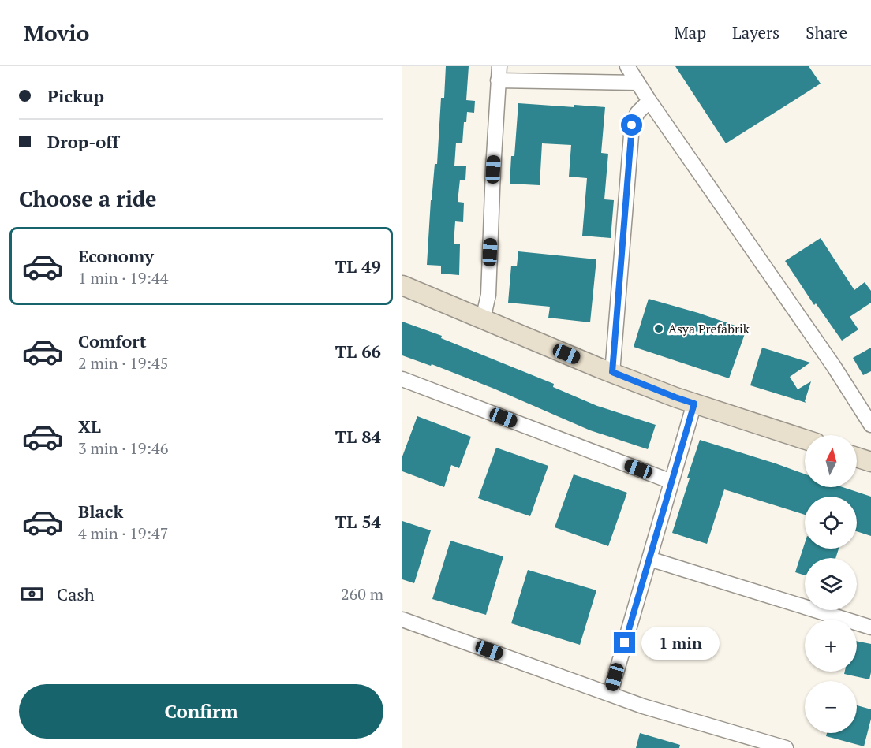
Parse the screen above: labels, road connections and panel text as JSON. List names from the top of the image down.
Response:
{
  "places": ["Asya Prefabrik"],
  "north": "top",
  "page": {
    "header": "Movio",
    "nav": ["Map", "Layers", "Share"],
    "banner": ["Pickup", "Drop-off"],
    "heading": "Choose a ride",
    "list": [
      {
        "name": "Economy",
        "note": "1 min · 19:44",
        "value": "TL 49"
      },
      {
        "name": "Comfort",
        "note": "2 min · 19:45",
        "value": "TL 66"
      },
      {
        "name": "XL",
        "note": "3 min · 19:46",
        "value": "TL 84"
      },
      {
        "name": "Black",
        "note": "4 min · 19:47",
        "value": "TL 54"
      }
    ],
    "map_buttons": ["+", "−"],
    "pay": ["Cash", "260 m"],
    "bubble": "1 min",
    "buttons": "Confirm"
  }
}
